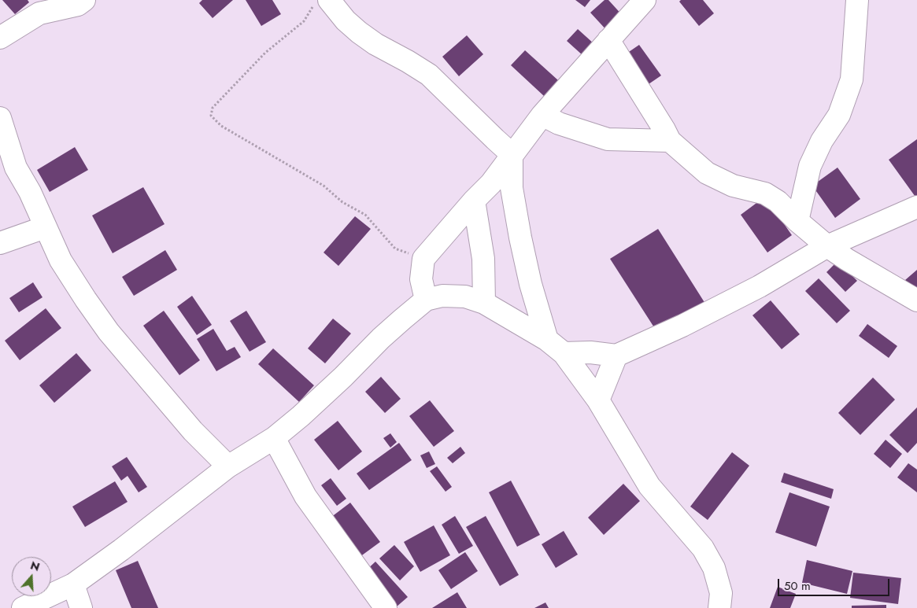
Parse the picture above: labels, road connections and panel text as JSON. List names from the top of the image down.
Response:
{
  "scale_bar": "50 m",
  "north": "top"
}
